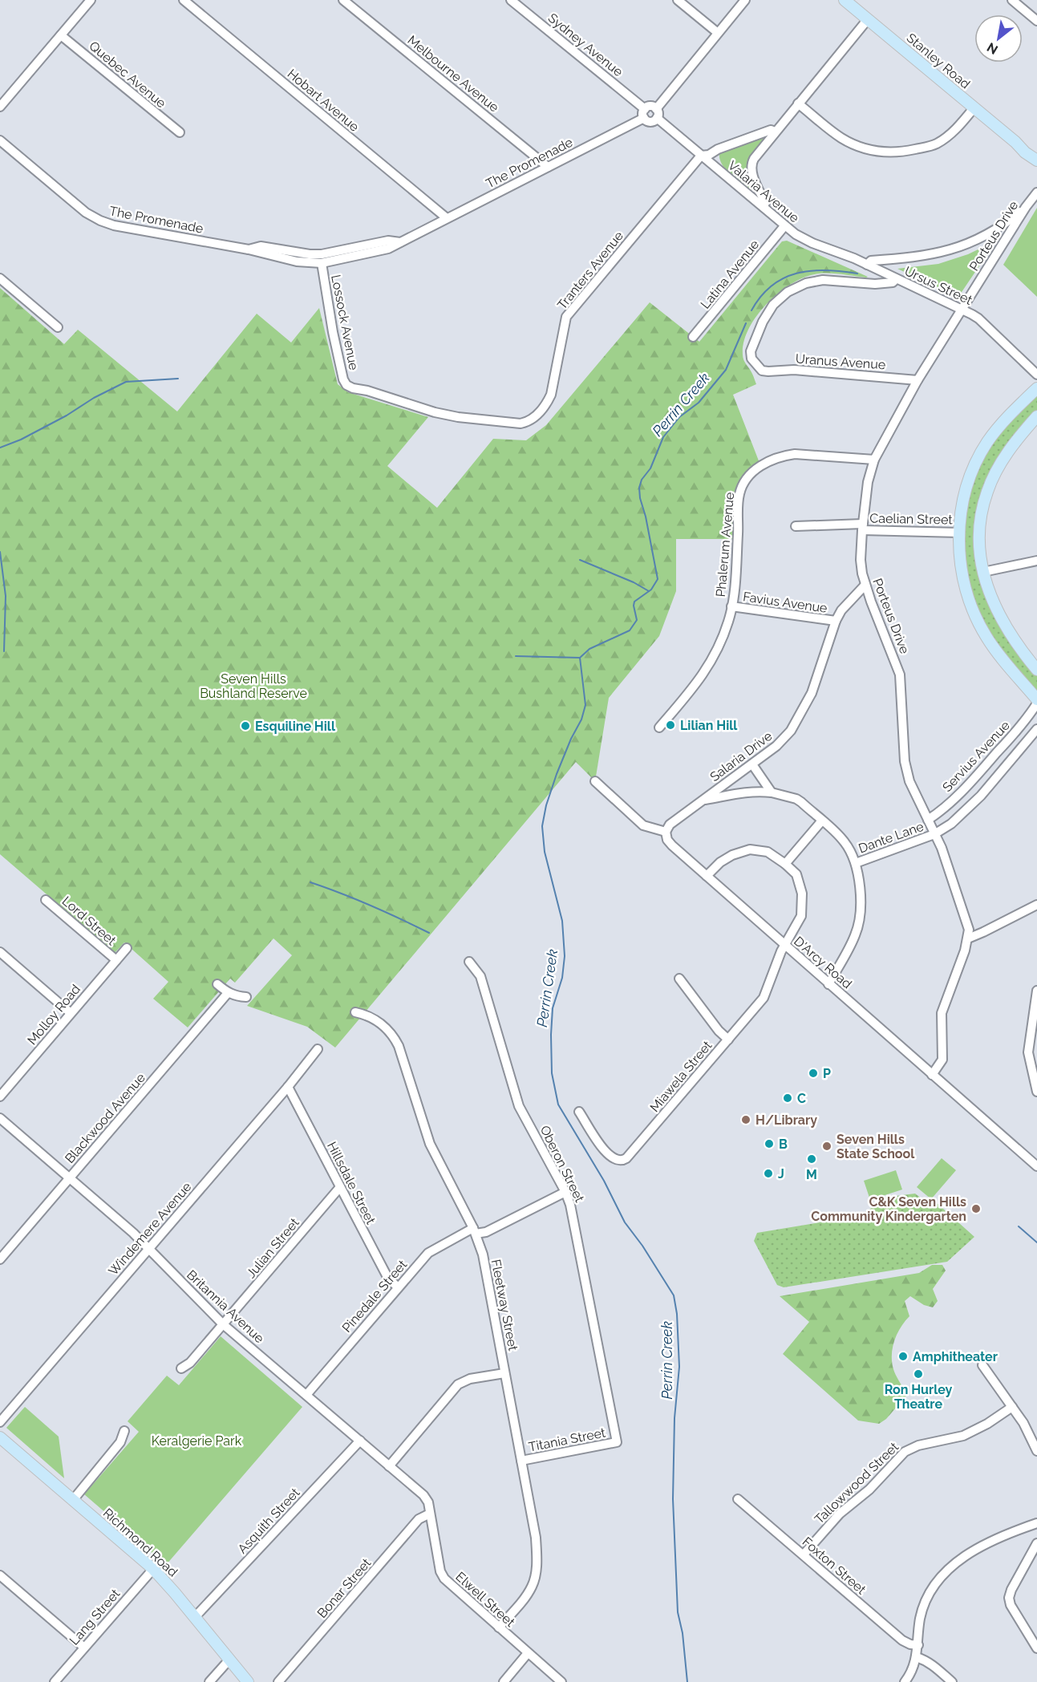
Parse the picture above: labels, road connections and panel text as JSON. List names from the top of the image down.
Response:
{
  "streets": {
    "main road": ["Stanley Road", "Richmond Road"],
    "street": [
      "Sydney Avenue",
      "Melbourne Avenue",
      "Quebec Avenue",
      "Hobart Avenue",
      "The Promenade",
      "Valaria Avenue",
      "Porteus Drive",
      "Tranters Avenue",
      "Latina Avenue",
      "Ursus Street",
      "Lossock Avenue",
      "Uranus Avenue",
      "Caelian Street",
      "Phalerum Avenue",
      "Favius Avenue",
      "Salaria Drive",
      "Servius Avenue",
      "Dante Lane",
      "Lord Street",
      "D'Arcy Road",
      "Molloy Road",
      "Miawela Street",
      "Blackwood Avenue",
      "Oberon Street",
      "Hillsdale Street",
      "Windemere Avenue",
      "Julian Street",
      "Pinedale Street",
      "Fleetway Street",
      "Britannia Avenue",
      "Titania Street",
      "Tallowwood Street",
      "Asquith Street",
      "Foxton Street",
      "Bonar Street",
      "Elwell Street",
      "Lang Street"
    ]
  },
  "crossings": [
    ["Sydney Avenue", "The Promenade"],
    ["Melbourne Avenue", "The Promenade"],
    ["Hobart Avenue", "The Promenade"],
    ["The Promenade", "Lossock Avenue"],
    ["Valaria Avenue", "Tranters Avenue"],
    ["Valaria Avenue", "Latina Avenue"],
    ["Valaria Avenue", "Ursus Street"],
    ["Porteus Drive", "Ursus Street"],
    ["Porteus Drive", "Uranus Avenue"],
    ["Porteus Drive", "Caelian Street"],
    ["Porteus Drive", "Phalerum Avenue"],
    ["Porteus Drive", "Salaria Drive"],
    ["Porteus Drive", "Servius Avenue"],
    ["Porteus Drive", "Dante Lane"],
    ["Porteus Drive", "D'Arcy Road"],
    ["Tranters Avenue", "Lossock Avenue"],
    ["Ursus Street", "Uranus Avenue"],
    ["Phalerum Avenue", "Favius Avenue"],
    ["Favius Avenue", "Salaria Drive"],
    ["Salaria Drive", "D'Arcy Road"],
    ["Servius Avenue", "Dante Lane"],
    ["Lord Street", "Molloy Road"],
    ["D'Arcy Road", "Miawela Street"],
    ["Blackwood Avenue", "Britannia Avenue"],
    ["Oberon Street", "Pinedale Street"],
    ["Oberon Street", "Titania Street"],
    ["Hillsdale Street", "Windemere Avenue"],
    ["Hillsdale Street", "Julian Street"],
    ["Hillsdale Street", "Pinedale Street"],
    ["Windemere Avenue", "Britannia Avenue"],
    ["Julian Street", "Britannia Avenue"],
    ["Pinedale Street", "Fleetway Street"],
    ["Pinedale Street", "Britannia Avenue"],
    ["Fleetway Street", "Titania Street"],
    ["Fleetway Street", "Elwell Street"],
    ["Britannia Avenue", "Asquith Street"],
    ["Britannia Avenue", "Bonar Street"],
    ["Britannia Avenue", "Elwell Street"],
    ["Tallowwood Street", "Foxton Street"],
    ["Asquith Street", "Richmond Road"],
    ["Richmond Road", "Lang Street"],
    ["Bonar Street", "Elwell Street"]
  ],
  "water": ["Perrin Creek"],
  "parks": ["Seven Hills Bushland Reserve", "Keralgerie Park"],
  "places": [
    "Lilian Hill",
    "Esquiline Hill",
    "P",
    "C",
    "H/Library",
    "B",
    "Seven Hills State School",
    "M",
    "J",
    "C&K Seven Hills Community Kindergarten",
    "Amphitheater",
    "Ron Hurley Theatre"
  ],
  "north": "bottom left"
}
